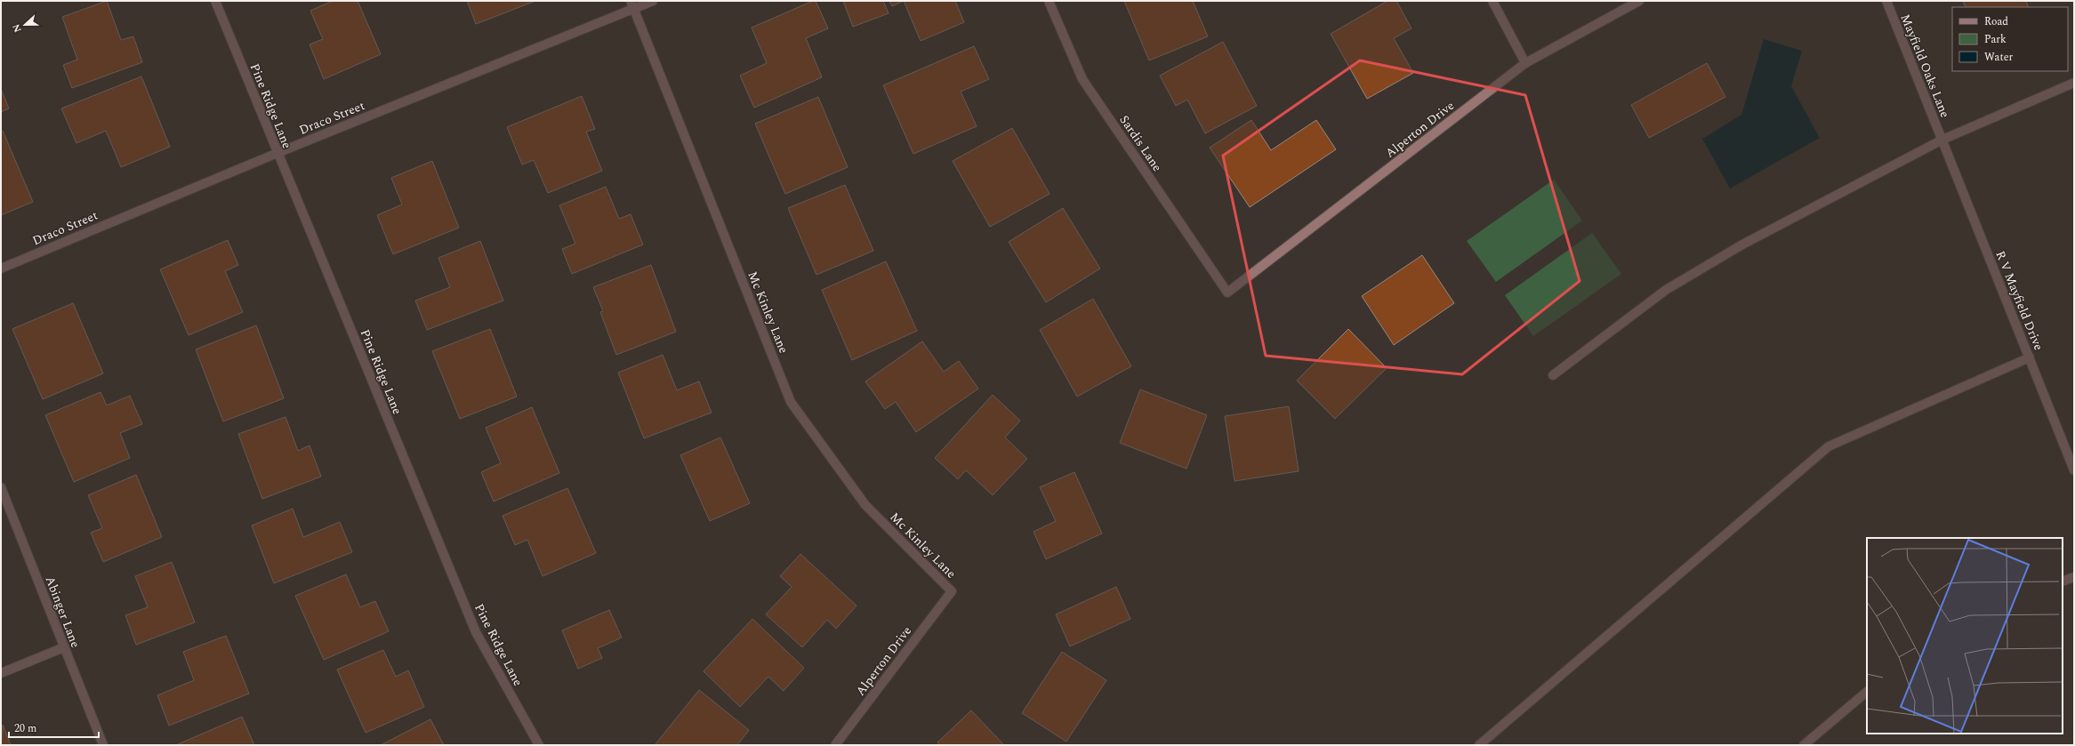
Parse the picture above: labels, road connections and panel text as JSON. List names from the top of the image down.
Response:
{
  "streets": {
    "street": [
      "Mayfield Oaks Lane",
      "Pine Ridge Lane",
      "Draco Street",
      "Alperton Drive",
      "Sardis Lane",
      "R V Mayfield Drive",
      "Mc Kinley Lane",
      "Abinger Lane"
    ]
  },
  "crossings": [
    ["Mayfield Oaks Lane", "R V Mayfield Drive"],
    ["Pine Ridge Lane", "Draco Street"],
    ["Draco Street", "Mc Kinley Lane"],
    ["Alperton Drive", "Sardis Lane"],
    ["Alperton Drive", "Mc Kinley Lane"]
  ],
  "legend": ["Road", "Park", "Water"],
  "scale_bar": "20 m",
  "north": "left"
}
